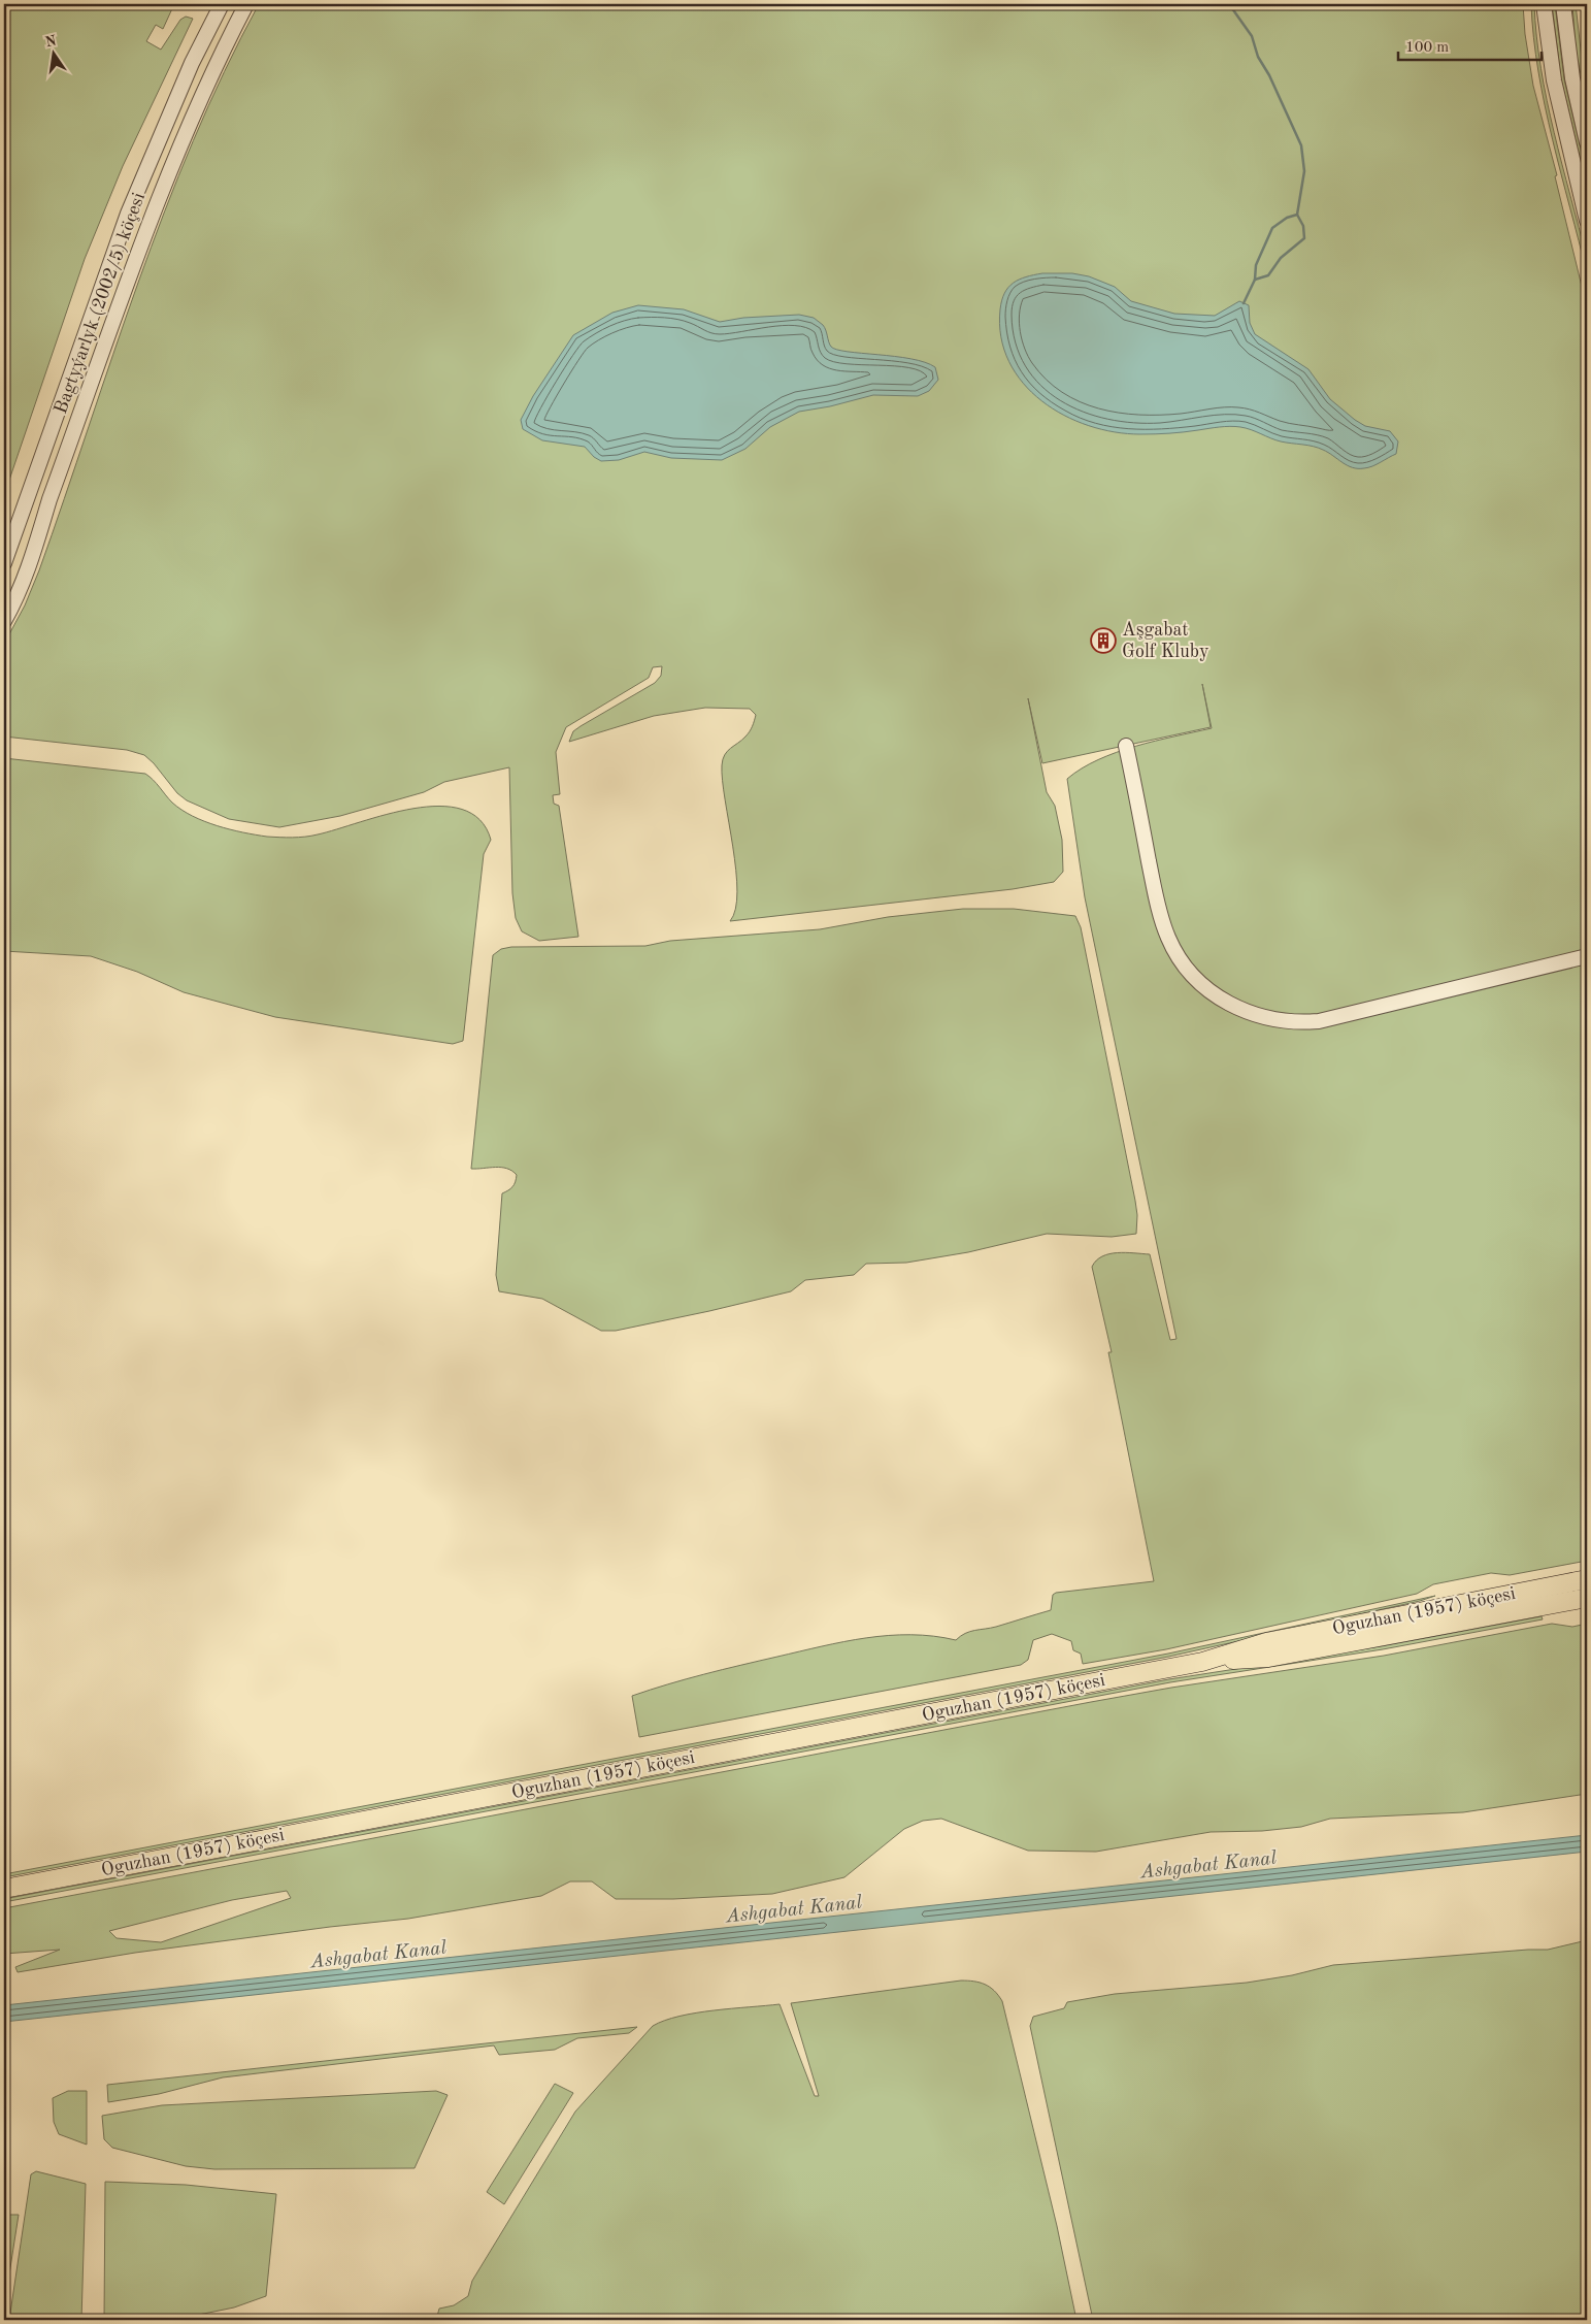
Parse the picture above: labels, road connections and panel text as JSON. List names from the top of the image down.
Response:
{
  "streets": {
    "main road": ["Oguzhan (1957) köçesi"],
    "street": ["Bagtyýarlyk (2002/5) köçesi"]
  },
  "water": ["Ashgabat Kanal"],
  "places": {
    "building": ["Aşgabat Golf Kluby"]
  },
  "scale_bar": "100 m",
  "north": "top"
}
